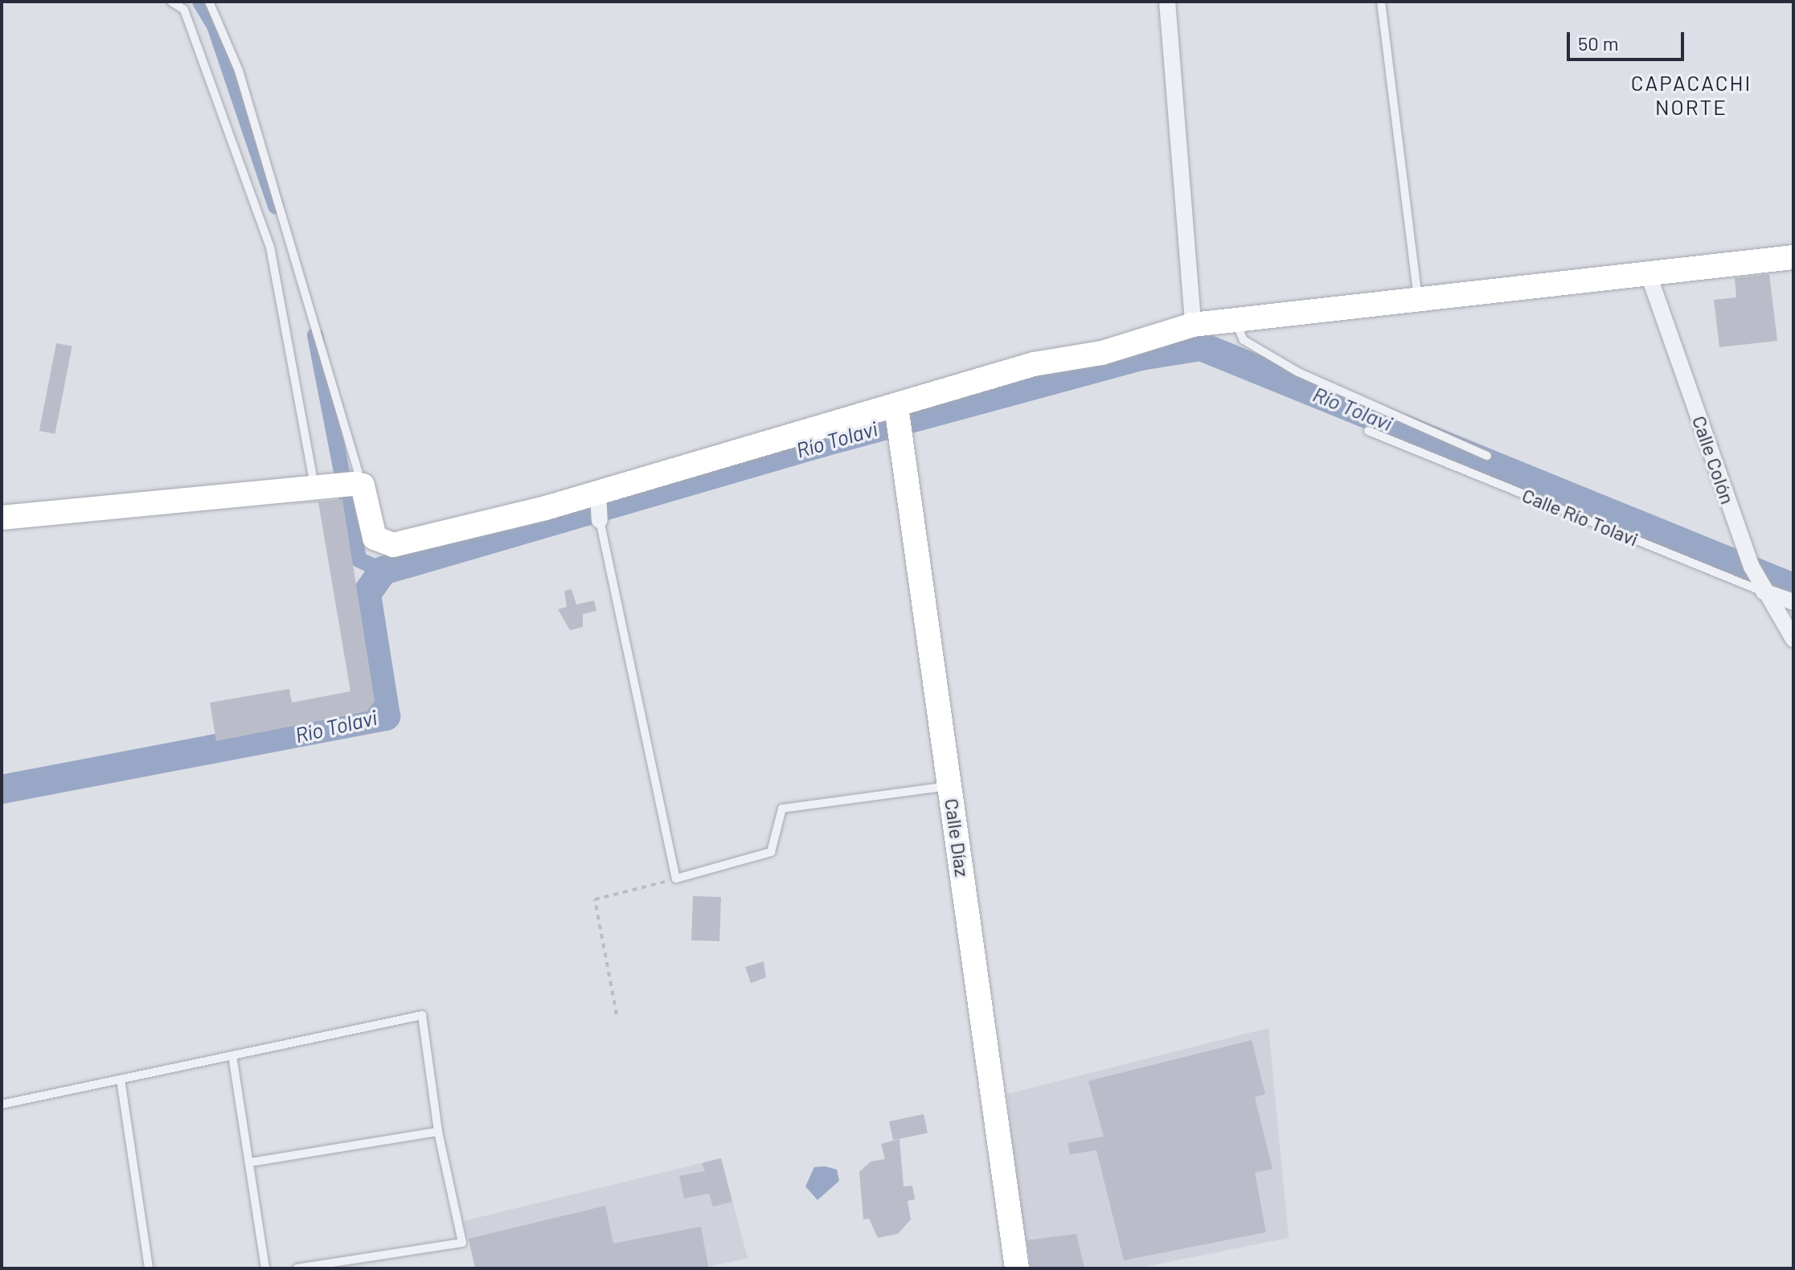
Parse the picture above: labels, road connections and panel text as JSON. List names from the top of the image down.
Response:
{
  "streets": {
    "street": ["Calle Colón", "Calle Río Tolavi", "Calle Díaz"]
  },
  "crossings": [
    ["Calle Colón", "Calle Río Tolavi"]
  ],
  "districts": ["CAPACACHI NORTE"],
  "water": ["Río Tolavi"],
  "scale_bar": "50 m"
}
